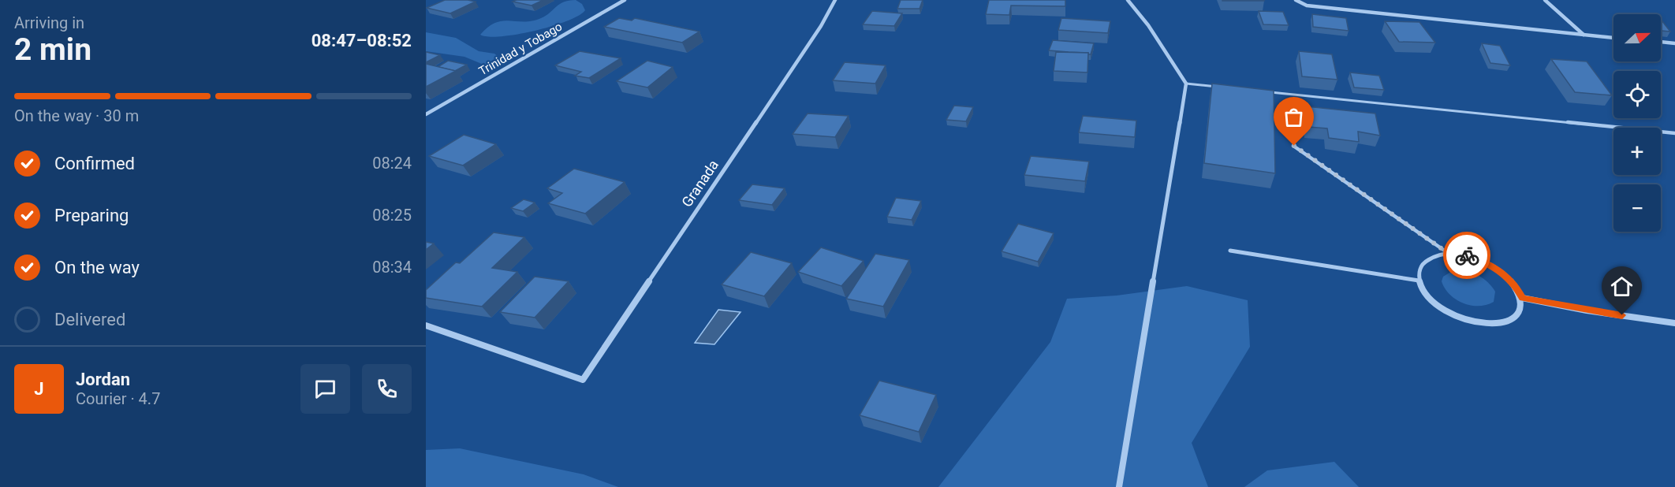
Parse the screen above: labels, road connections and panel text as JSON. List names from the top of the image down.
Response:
{
  "streets": {
    "street": ["Trinidad y Tobago", "Granada"]
  },
  "north": "right",
  "page": {
    "heading": ["2 min", "Arriving in", "08:47–08:52"],
    "panel": ["Jordan", "Courier · 4.7"],
    "map_buttons": ["+", "−"],
    "bar": "On the way · 30 m",
    "list": [
      ["Confirmed", "08:24"],
      ["Preparing", "08:25"],
      ["On the way", "08:34"],
      "Delivered"
    ],
    "round": "J"
  }
}
